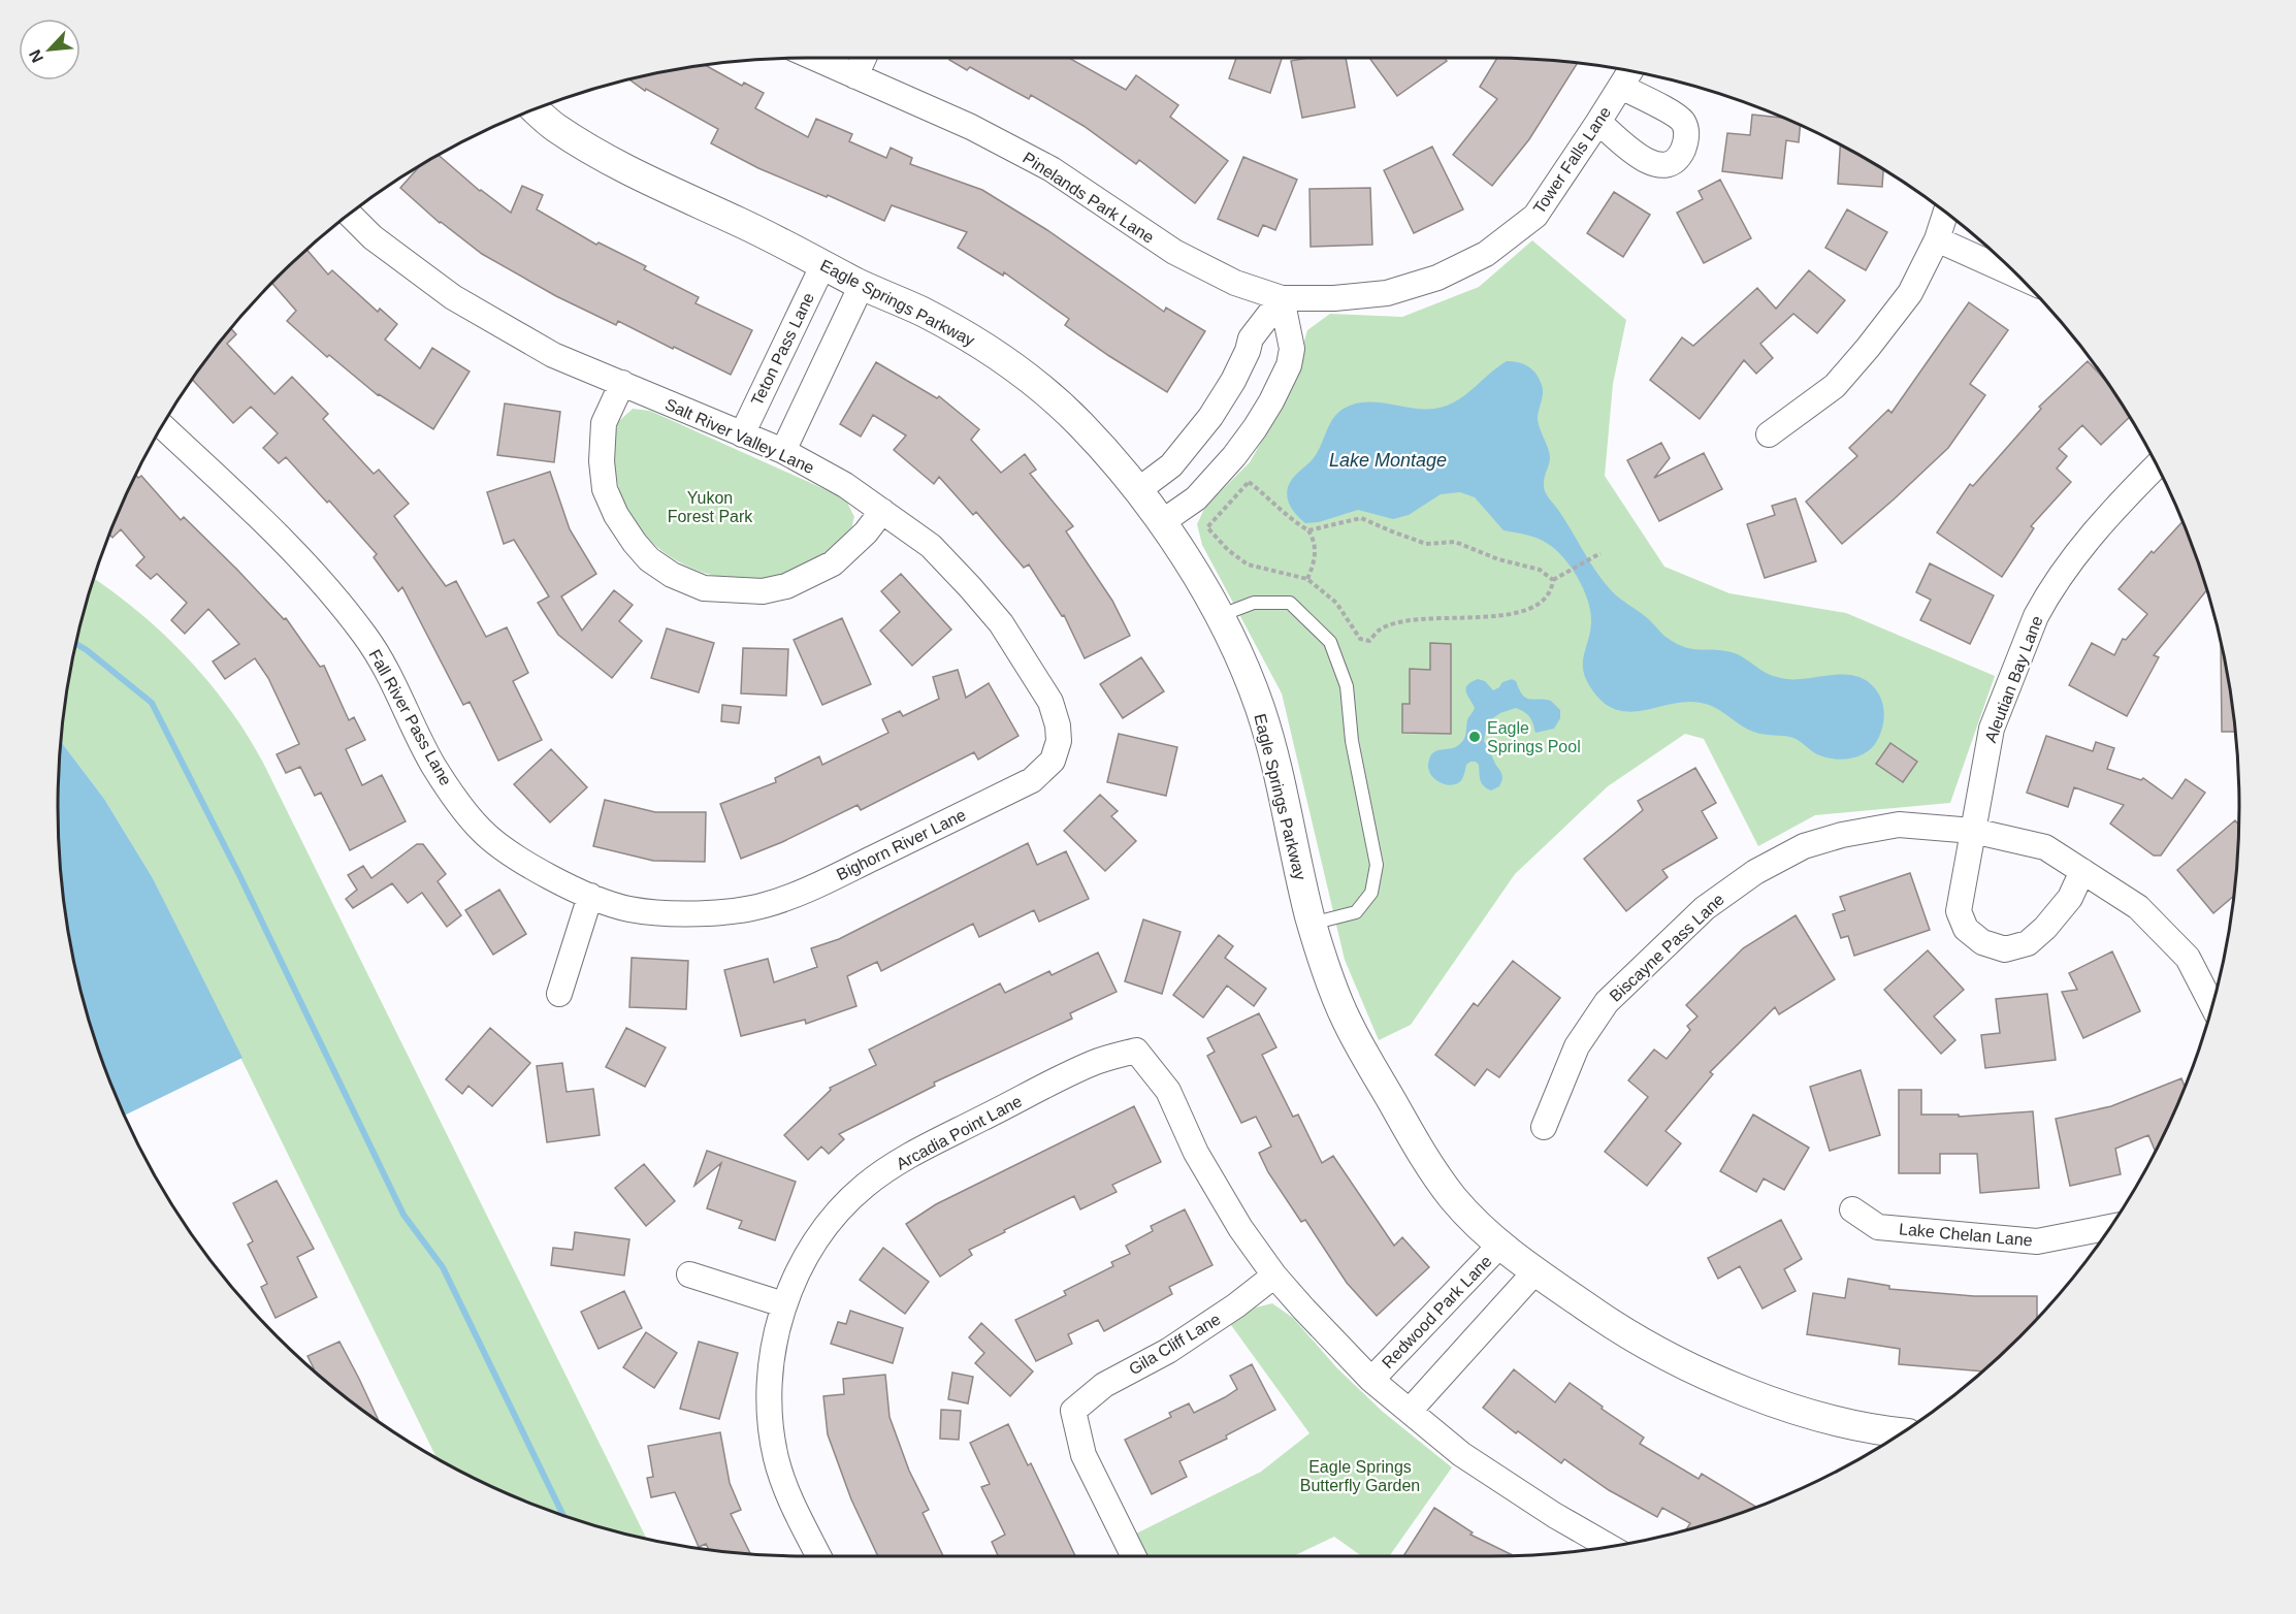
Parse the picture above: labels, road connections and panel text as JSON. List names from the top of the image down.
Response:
{
  "streets": {
    "street": [
      "Tower Falls Lane",
      "Pinelands Park Lane",
      "Eagle Springs Parkway",
      "Teton Pass Lane",
      "Salt River Valley Lane",
      "Aleutian Bay Lane",
      "Fall River Pass Lane",
      "Bighorn River Lane",
      "Biscayne Pass Lane",
      "Arcadia Point Lane",
      "Lake Chelan Lane",
      "Redwood Park Lane",
      "Gila Cliff Lane"
    ]
  },
  "crossings": [
    ["Tower Falls Lane", "Pinelands Park Lane"],
    ["Eagle Springs Parkway", "Teton Pass Lane"],
    ["Eagle Springs Parkway", "Redwood Park Lane"],
    ["Teton Pass Lane", "Salt River Valley Lane"],
    ["Salt River Valley Lane", "Bighorn River Lane"],
    ["Aleutian Bay Lane", "Biscayne Pass Lane"],
    ["Fall River Pass Lane", "Bighorn River Lane"],
    ["Arcadia Point Lane", "Gila Cliff Lane"]
  ],
  "water": ["Lake Montage"],
  "parks": ["Yukon Forest Park", "Eagle Springs Butterfly Garden"],
  "places": ["Eagle Springs Pool"],
  "north": "bottom left"
}
